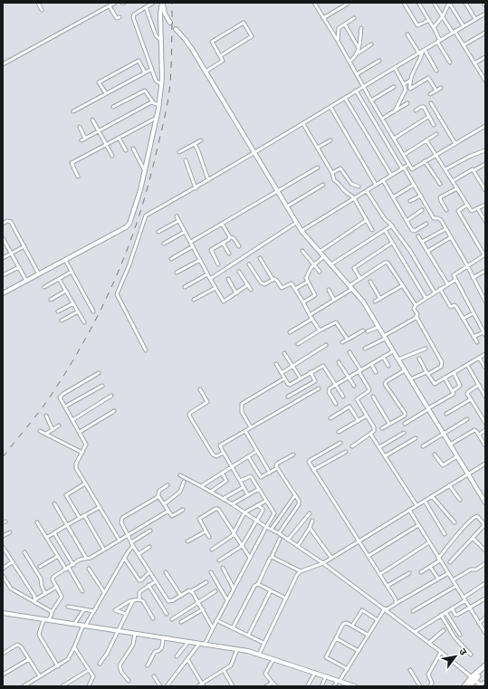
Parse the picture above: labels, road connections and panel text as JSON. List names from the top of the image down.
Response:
{
  "north": "top right"
}
